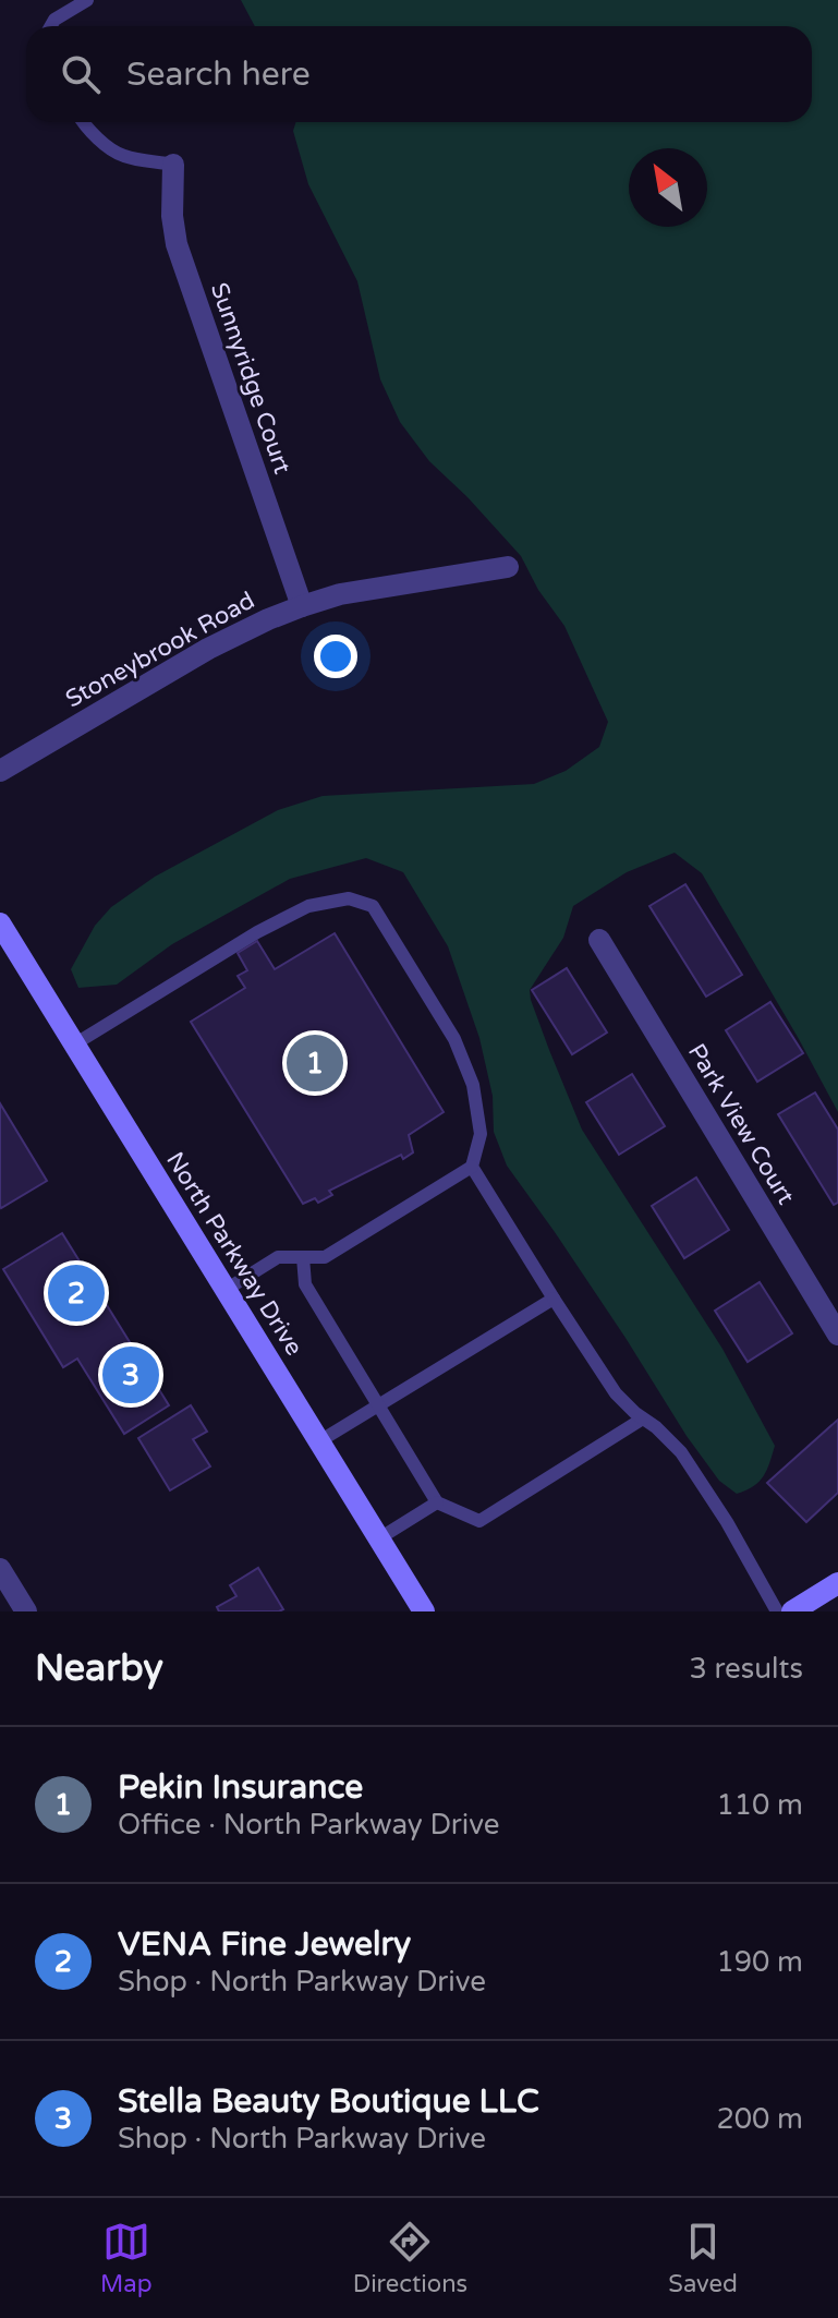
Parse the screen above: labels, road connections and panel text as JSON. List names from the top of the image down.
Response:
{
  "streets": {
    "main road": ["North Parkway Drive"],
    "street": ["Sunnyridge Court", "Stoneybrook Road", "Park View Court"]
  },
  "crossings": [
    ["Sunnyridge Court", "Stoneybrook Road"]
  ],
  "north": "top left",
  "page": {
    "search": "Search here",
    "pins": ["1", "2", "3"],
    "heading": ["Nearby", "3 results"],
    "list": [
      {
        "mark": "1",
        "name": "Pekin Insurance",
        "note": "Office · North Parkway Drive",
        "value": "110 m"
      },
      {
        "mark": "2",
        "name": "VENA Fine Jewelry",
        "note": "Shop · North Parkway Drive",
        "value": "190 m"
      },
      {
        "mark": "3",
        "name": "Stella Beauty Boutique LLC",
        "note": "Shop · North Parkway Drive",
        "value": "200 m"
      }
    ],
    "nav": ["Map", "Directions", "Saved"]
  }
}
